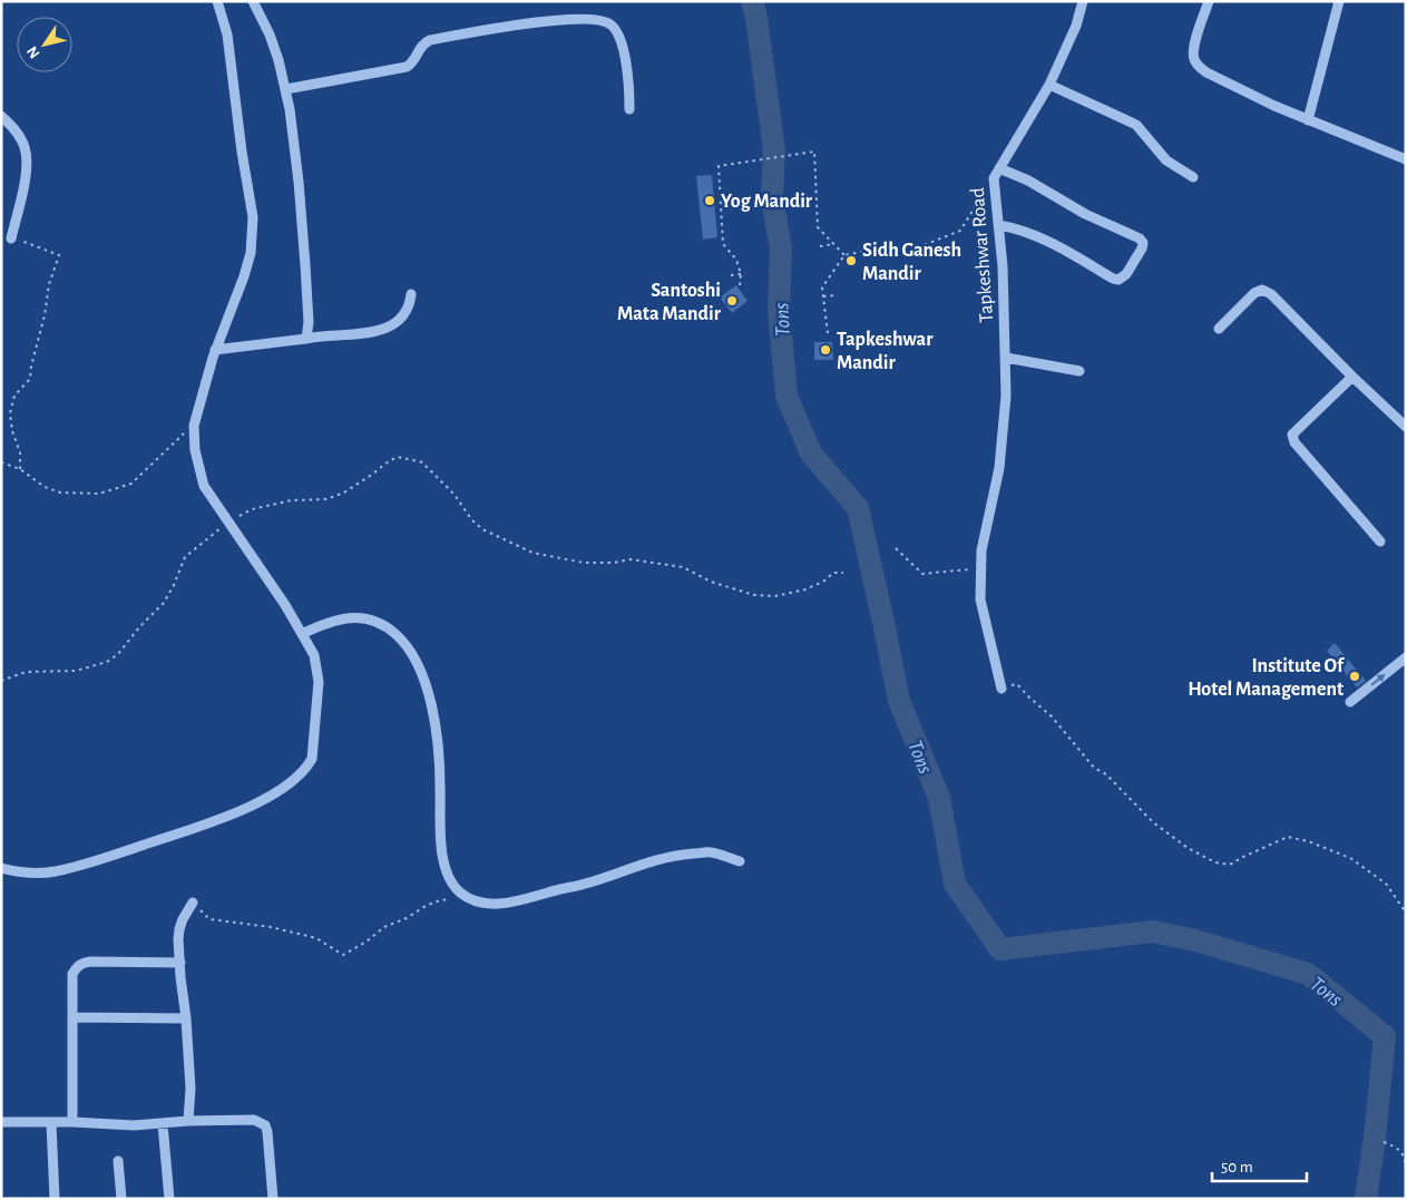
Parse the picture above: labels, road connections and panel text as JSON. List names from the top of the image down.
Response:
{
  "streets": {
    "street": ["Tapkeshwar Road"]
  },
  "water": ["Tons"],
  "places": [
    "Yog Mandir",
    "Sidh Ganesh Mandir",
    "Santoshi Mata Mandir",
    "Tapkeshwar Mandir",
    "Institute Of Hotel Management"
  ],
  "scale_bar": "50 m",
  "north": "bottom left"
}
